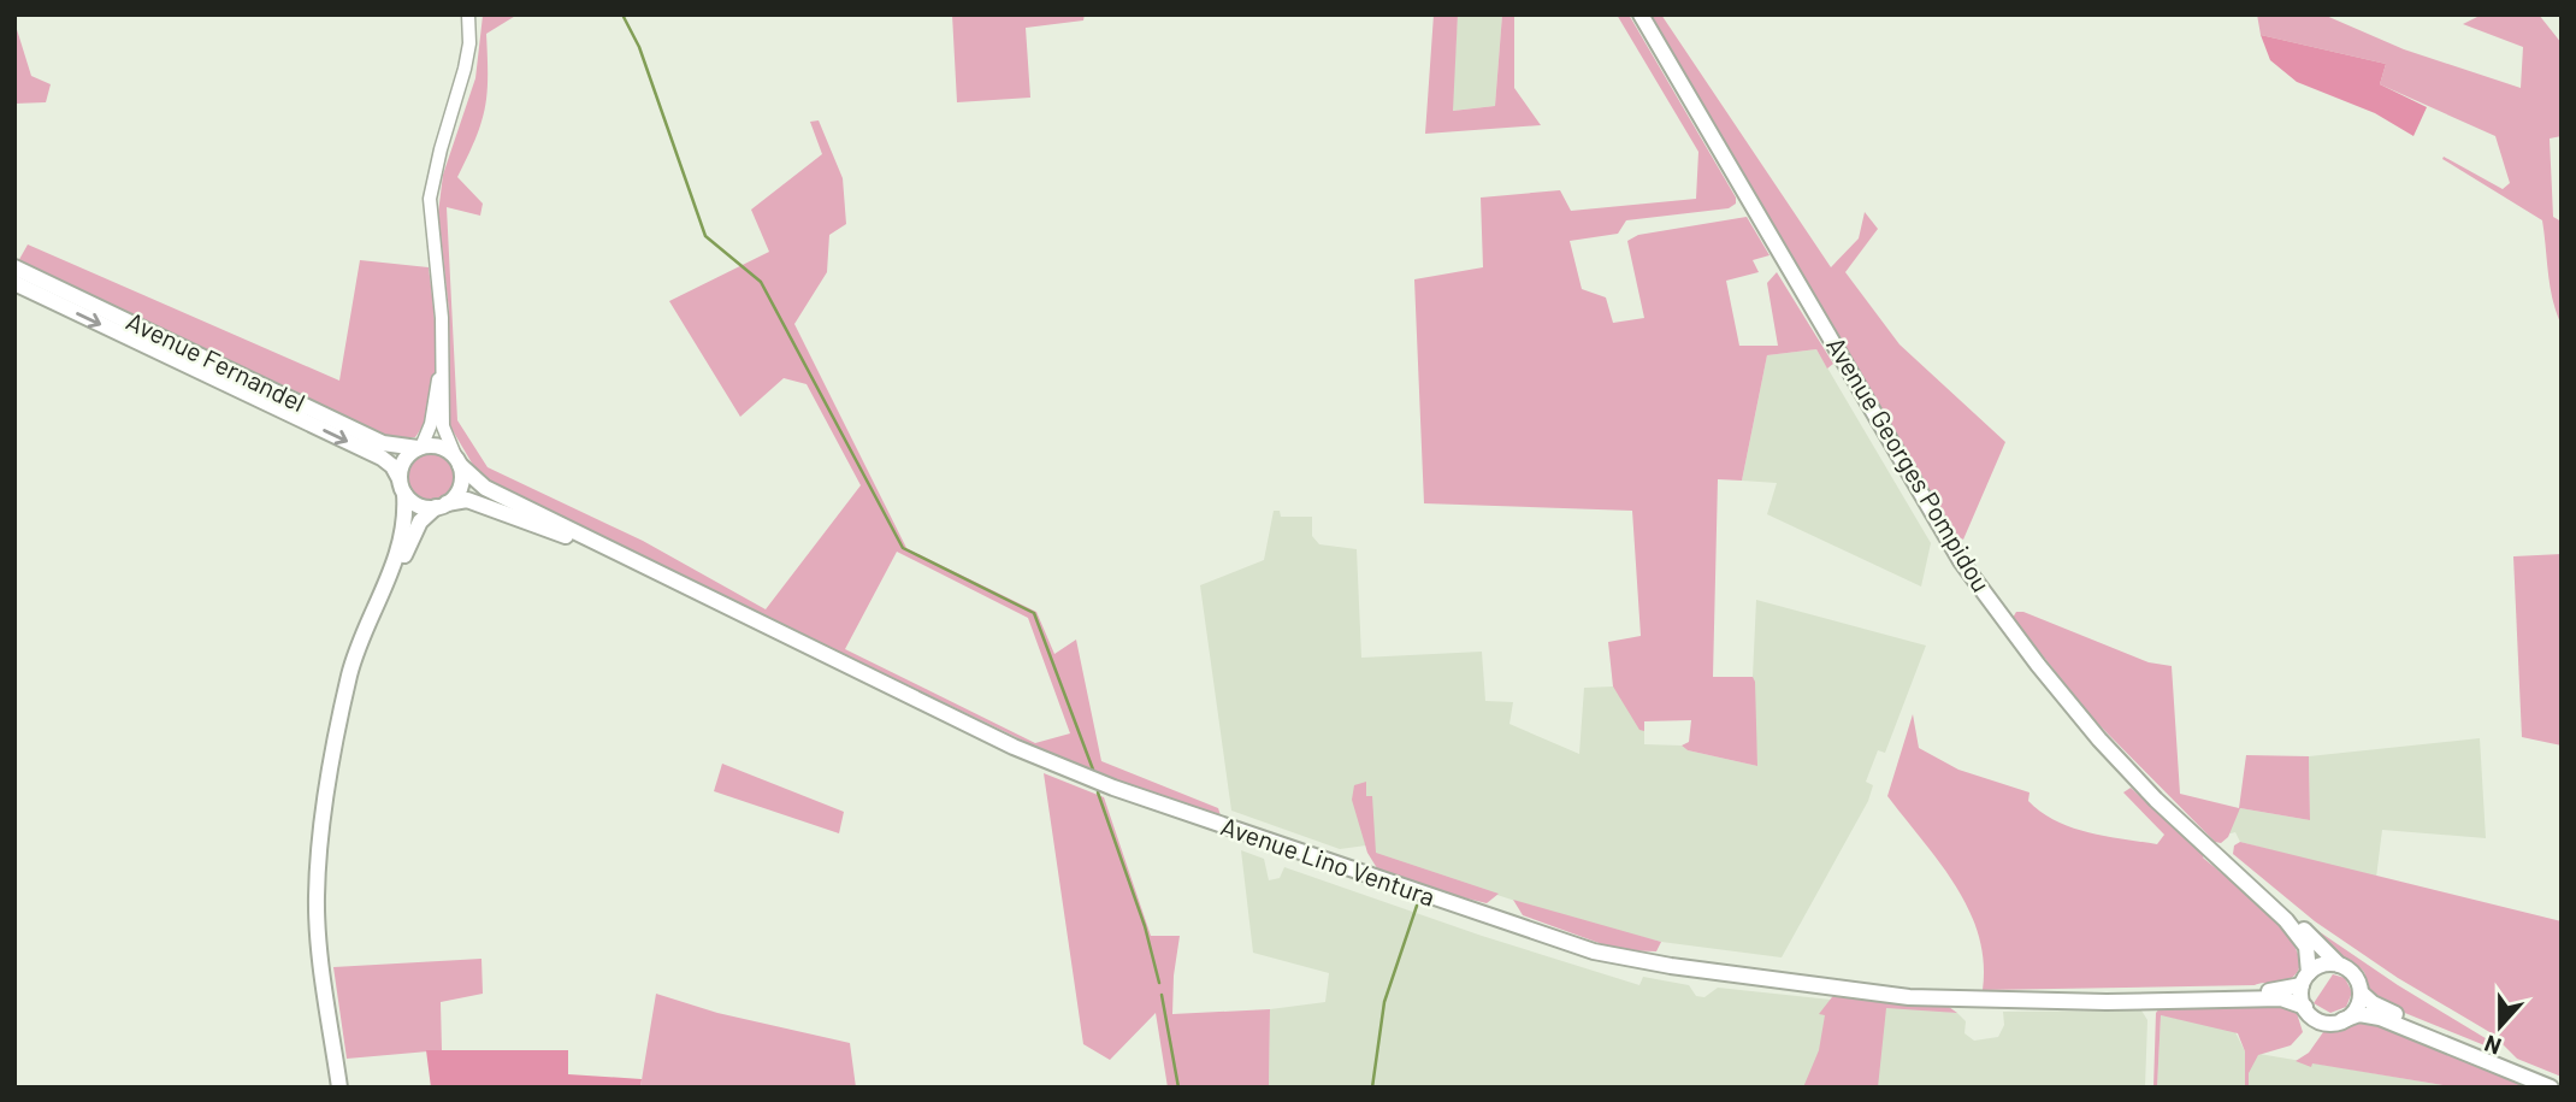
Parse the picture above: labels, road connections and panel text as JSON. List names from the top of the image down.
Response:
{
  "streets": {
    "main road": ["Avenue Fernandel", "Avenue Georges Pompidou", "Avenue Lino Ventura"]
  },
  "crossings": [
    ["Avenue Fernandel", "Avenue Lino Ventura"],
    ["Avenue Georges Pompidou", "Avenue Lino Ventura"]
  ],
  "north": "bottom"
}
